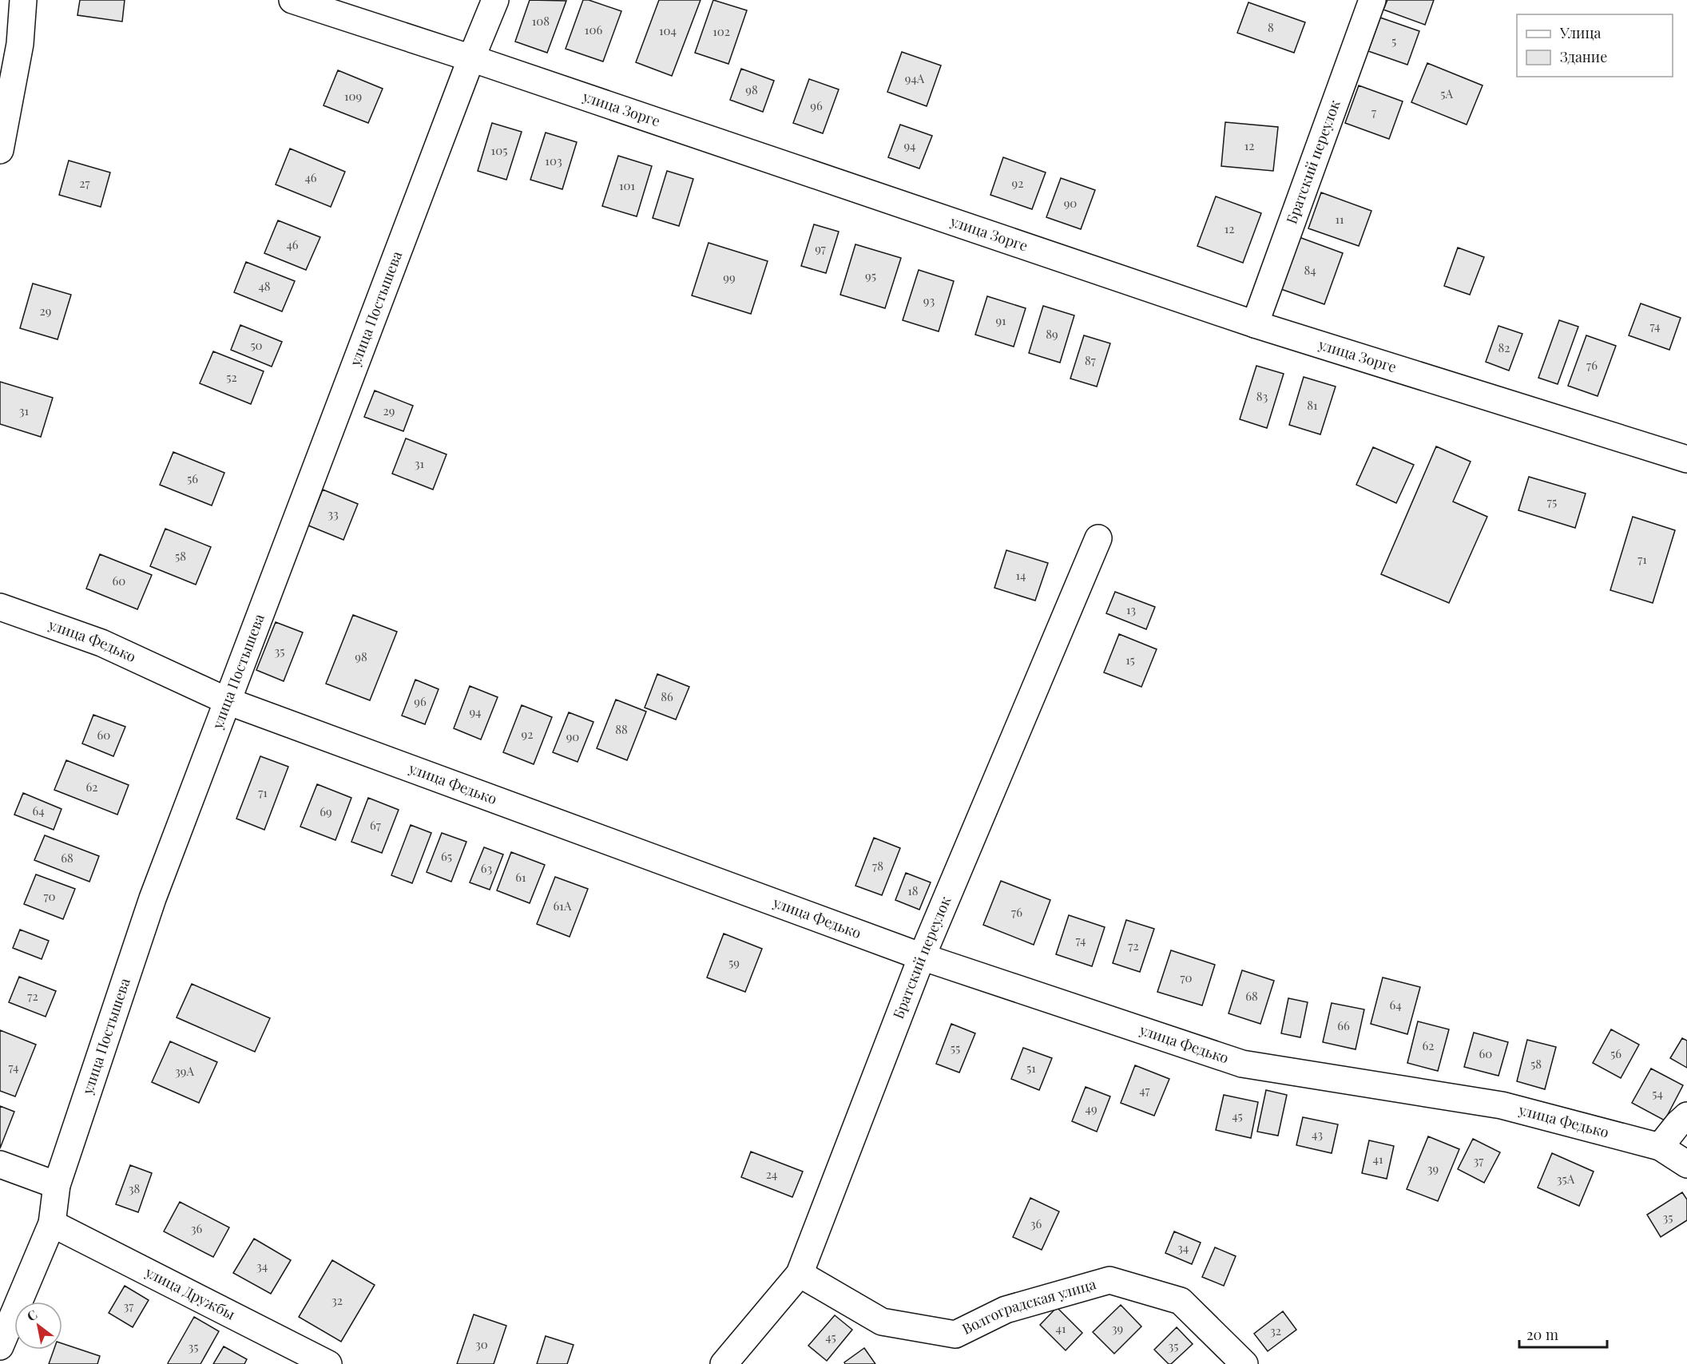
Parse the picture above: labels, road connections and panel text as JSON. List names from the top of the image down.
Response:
{
  "streets": {
    "street": [
      "улица Зорге",
      "Братский переулок",
      "улица Постышева",
      "улица Федько",
      "улица Дружбы",
      "Волгоградская улица"
    ]
  },
  "crossings": [
    ["улица Зорге", "Братский переулок"],
    ["улица Зорге", "улица Постышева"],
    ["Братский переулок", "улица Федько"],
    ["Братский переулок", "Волгоградская улица"],
    ["улица Постышева", "улица Федько"],
    ["улица Постышева", "улица Дружбы"]
  ],
  "house_numbers": [
    "108",
    "8",
    "106",
    "104",
    "102",
    "5",
    "94А",
    "98",
    "5А",
    "109",
    "96",
    "7",
    "94",
    "12",
    "105",
    "103",
    "46",
    "27",
    "92",
    "101",
    "90",
    "11",
    "12",
    "46",
    "97",
    "84",
    "95",
    "99",
    "48",
    "93",
    "29",
    "91",
    "74",
    "89",
    "50",
    "82",
    "87",
    "76",
    "52",
    "83",
    "81",
    "31",
    "29",
    "31",
    "56",
    "75",
    "33",
    "58",
    "71",
    "14",
    "60",
    "13",
    "35",
    "98",
    "15",
    "86",
    "96",
    "94",
    "88",
    "92",
    "60",
    "90",
    "62",
    "71",
    "64",
    "69",
    "67",
    "65",
    "68",
    "78",
    "63",
    "61",
    "18",
    "70",
    "61А",
    "76",
    "74",
    "72",
    "59",
    "70",
    "72",
    "68",
    "64",
    "66",
    "62",
    "55",
    "60",
    "56",
    "58",
    "74",
    "51",
    "39А",
    "47",
    "54",
    "49",
    "45",
    "43",
    "41",
    "37",
    "39",
    "24",
    "35А",
    "38",
    "35",
    "36",
    "36",
    "34",
    "34",
    "32",
    "37",
    "41",
    "39",
    "32",
    "45",
    "30",
    "35",
    "35"
  ],
  "legend": ["Улица", "Здание"],
  "scale_bar": "20 m",
  "north": "top left"
}
